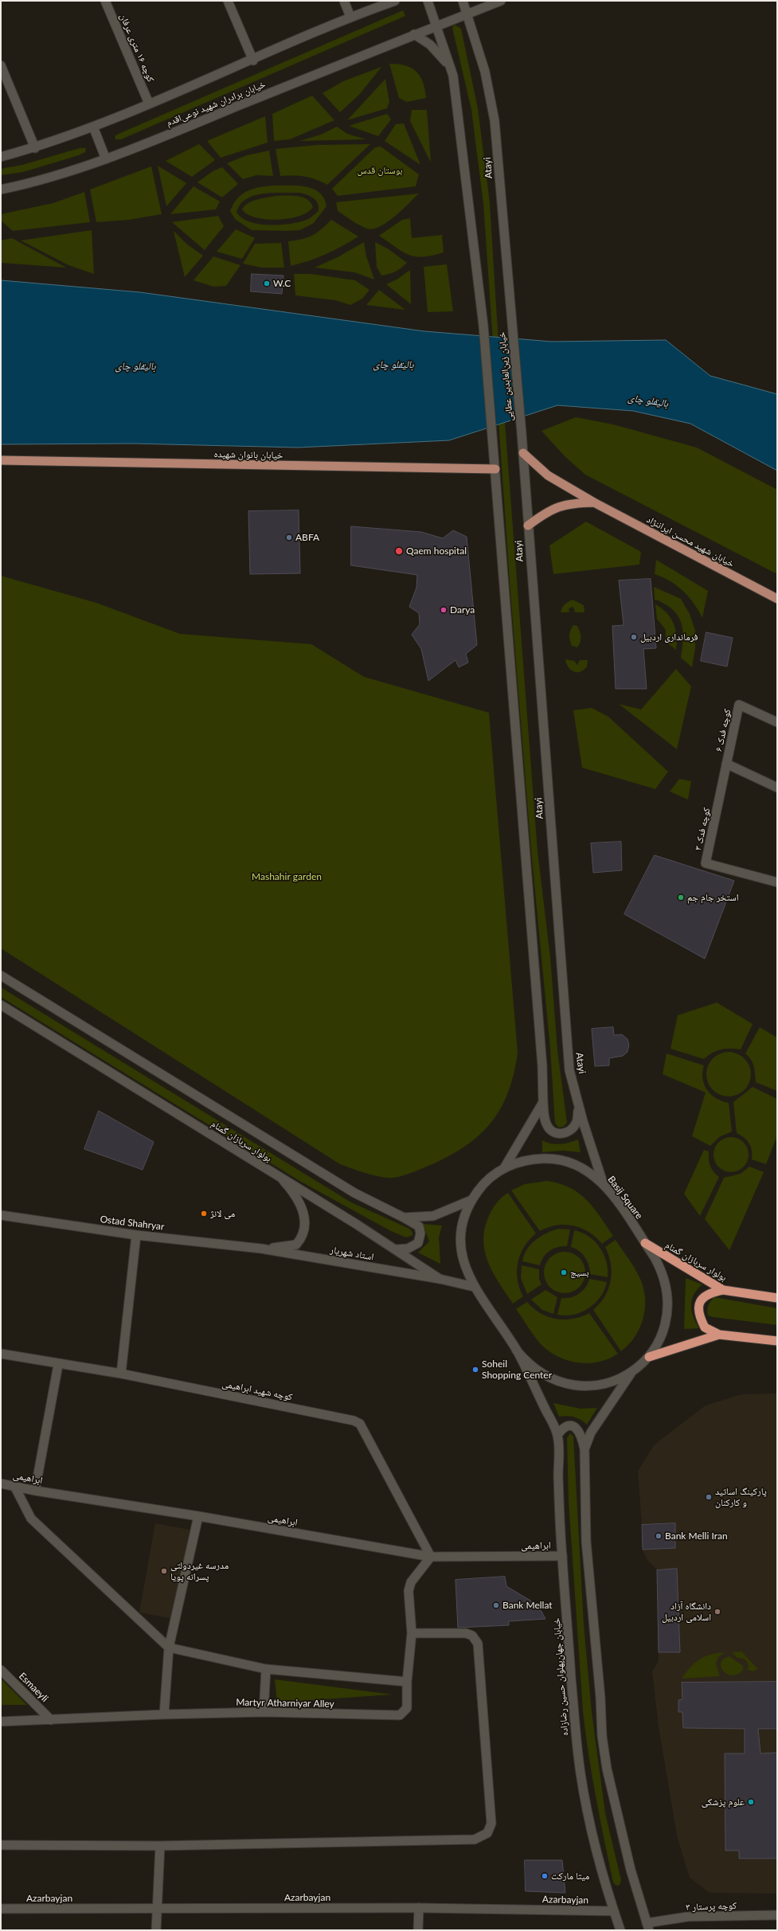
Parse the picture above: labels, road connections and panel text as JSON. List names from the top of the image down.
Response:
{
  "streets": {
    "highway": ["بولوار سربازان گمنام"],
    "main road": [
      "کوچه ۱۶ متری عرفان",
      "خیابان برادران شهید نوعی‌اقدم",
      "Atayi",
      "خیابان زین‌العابدین عطایی",
      "خیابان بانوان شهیده",
      "خیابان شهید محسن ایراننژاد",
      "کوچه فدک ۶",
      "کوچه فدک ۳",
      "Basij Square",
      "Ostad Shahryar",
      "استاد شهریار",
      "کوچه شهید ابراهیمی",
      "ابراهیمی",
      "خیابان جهان‌پهلوان حسین رضا‌زاده",
      "Esmaeyli",
      "Martyr Atharniyar Alley",
      "Azarbayjan",
      "کوچه پرستار ۳"
    ]
  },
  "crossings": [
    ["خیابان برادران شهید نوعی‌اقدم", "Atayi"],
    ["Atayi", "خیابان زین‌العابدین عطایی"],
    ["Atayi", "خیابان بانوان شهیده"],
    ["Atayi", "خیابان شهید محسن ایراننژاد"],
    ["Atayi", "Basij Square"],
    ["کوچه فدک ۶", "کوچه فدک ۳"],
    ["بولوار سربازان گمنام", "Basij Square"],
    ["بولوار سربازان گمنام", "استاد شهریار"],
    ["Basij Square", "خیابان جهان‌پهلوان حسین رضا‌زاده"],
    ["Ostad Shahryar", "استاد شهریار"],
    ["کوچه شهید ابراهیمی", "ابراهیمی"],
    ["کوچه شهید ابراهیمی", "Martyr Atharniyar Alley"],
    ["ابراهیمی", "خیابان جهان‌پهلوان حسین رضا‌زاده"],
    ["ابراهیمی", "Martyr Atharniyar Alley"],
    ["خیابان جهان‌پهلوان حسین رضا‌زاده", "Azarbayjan"],
    ["Esmaeyli", "Martyr Atharniyar Alley"]
  ],
  "water": ["بالیقلو چای"],
  "parks": ["بوستان قدس", "Mashahir garden"],
  "places": [
    "W.C",
    "ABFA",
    "Qaem hospital",
    "Darya",
    "فرمانداری اردبیل",
    "استخر جام جم",
    "می لانژ",
    "بسیج",
    "Soheil Shopping Center",
    "پارکینگ اساتید و کارکنان",
    "Bank Melli Iran",
    "مدرسه غیردولتی پسرانه پویا",
    "Bank Mellat",
    "دانشگاه آزاد اسلامی اردبیل",
    "علوم پزشکی",
    "میتا مارکت"
  ]
}
